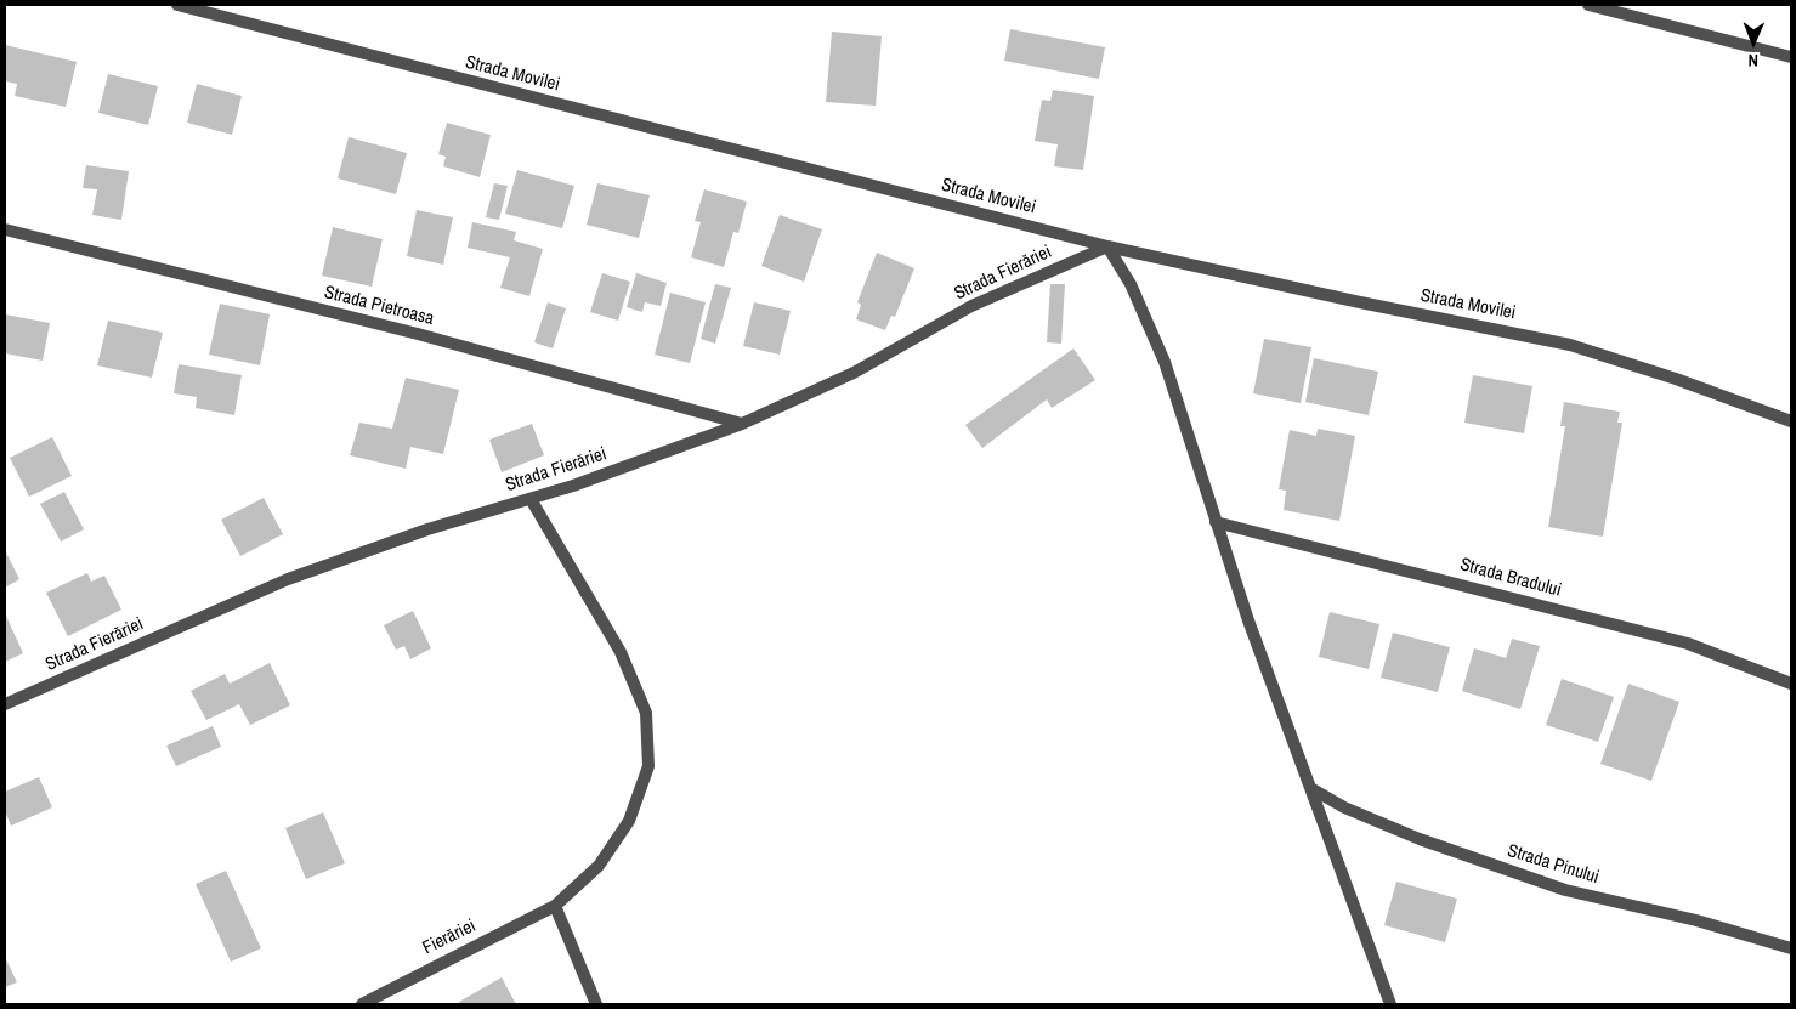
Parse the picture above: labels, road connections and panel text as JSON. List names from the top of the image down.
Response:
{
  "streets": {
    "street": [
      "Strada Movilei",
      "Strada Fierăriei",
      "Strada Pietroasa",
      "Strada Bradului",
      "Strada Pinului",
      "Fierăriei"
    ]
  },
  "crossings": [
    ["Strada Movilei", "Strada Fierăriei"],
    ["Strada Fierăriei", "Strada Pietroasa"],
    ["Strada Fierăriei", "Fierăriei"]
  ],
  "north": "bottom"
}
